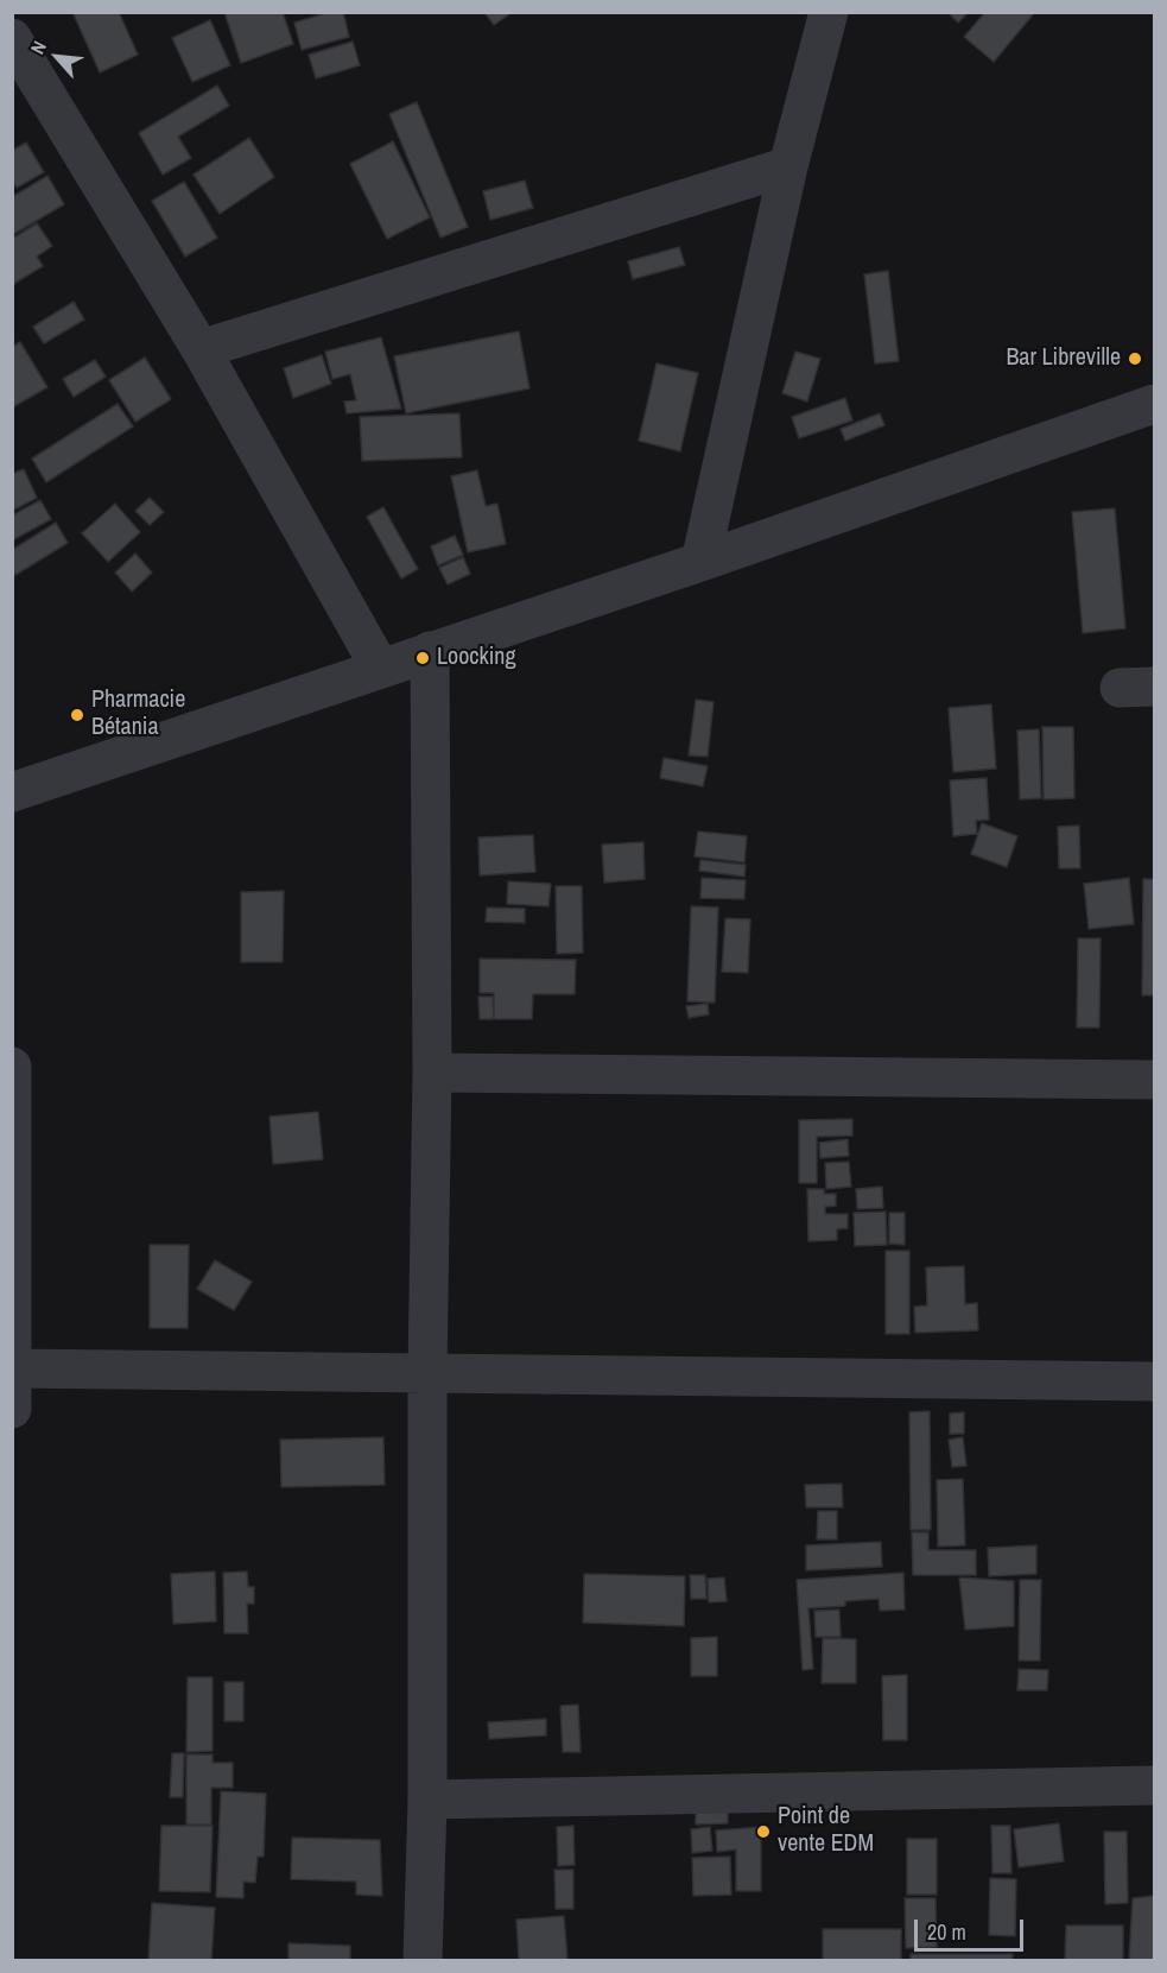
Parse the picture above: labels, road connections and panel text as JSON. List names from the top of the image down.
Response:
{
  "places": [
    "Bar Libreville",
    "Loocking",
    "Pharmacie Bétania",
    "Point de vente EDM"
  ],
  "scale_bar": "20 m",
  "north": "top left"
}
